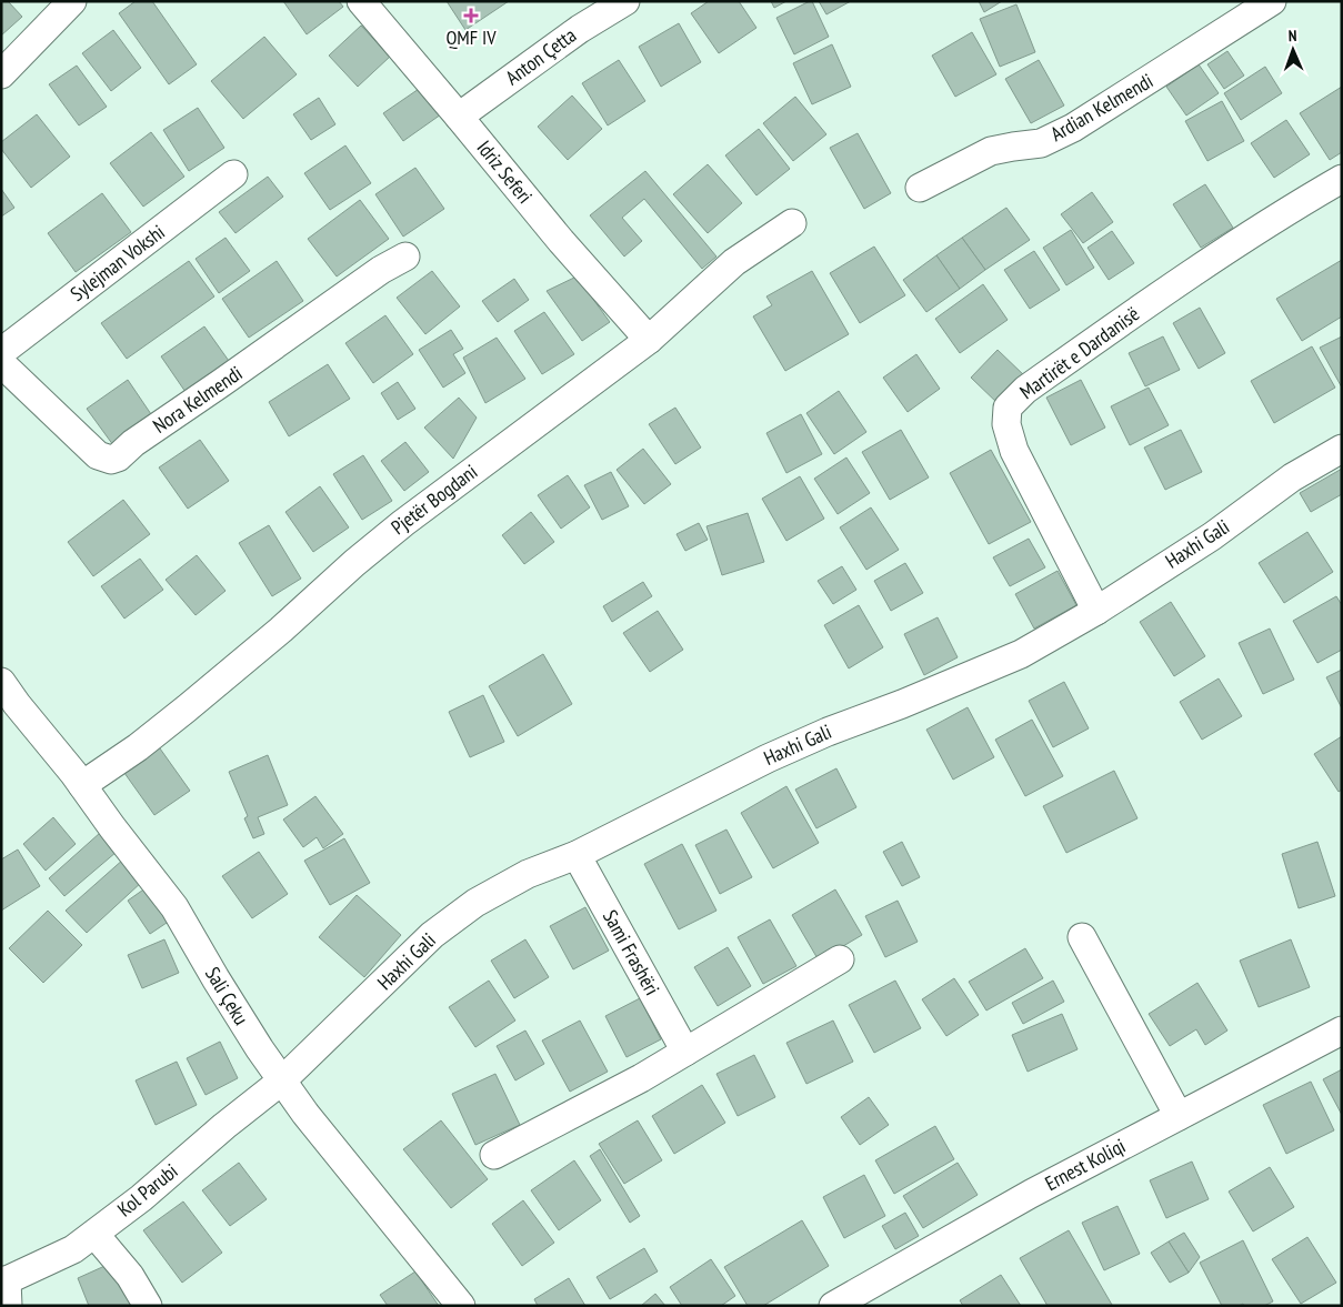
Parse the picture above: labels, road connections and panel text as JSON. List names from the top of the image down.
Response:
{
  "streets": {
    "street": [
      "Anton Çetta",
      "Ardian Kelmendi",
      "Idriz Seferi",
      "Sylejman Vokshi",
      "Martirët e Dardanisë",
      "Nora Kelmendi",
      "Pjetër Bogdani",
      "Haxhi Gali",
      "Sami Frashëri",
      "Sali Çeku",
      "Ernest Koliqi",
      "Kol Parubi"
    ]
  },
  "crossings": [
    ["Anton Çetta", "Idriz Seferi"],
    ["Idriz Seferi", "Pjetër Bogdani"],
    ["Martirët e Dardanisë", "Haxhi Gali"],
    ["Pjetër Bogdani", "Sali Çeku"],
    ["Haxhi Gali", "Sami Frashëri"],
    ["Haxhi Gali", "Sali Çeku"],
    ["Haxhi Gali", "Kol Parubi"],
    ["Sali Çeku", "Kol Parubi"]
  ],
  "places": {
    "health": ["QMF IV"]
  },
  "north": "top"
}
